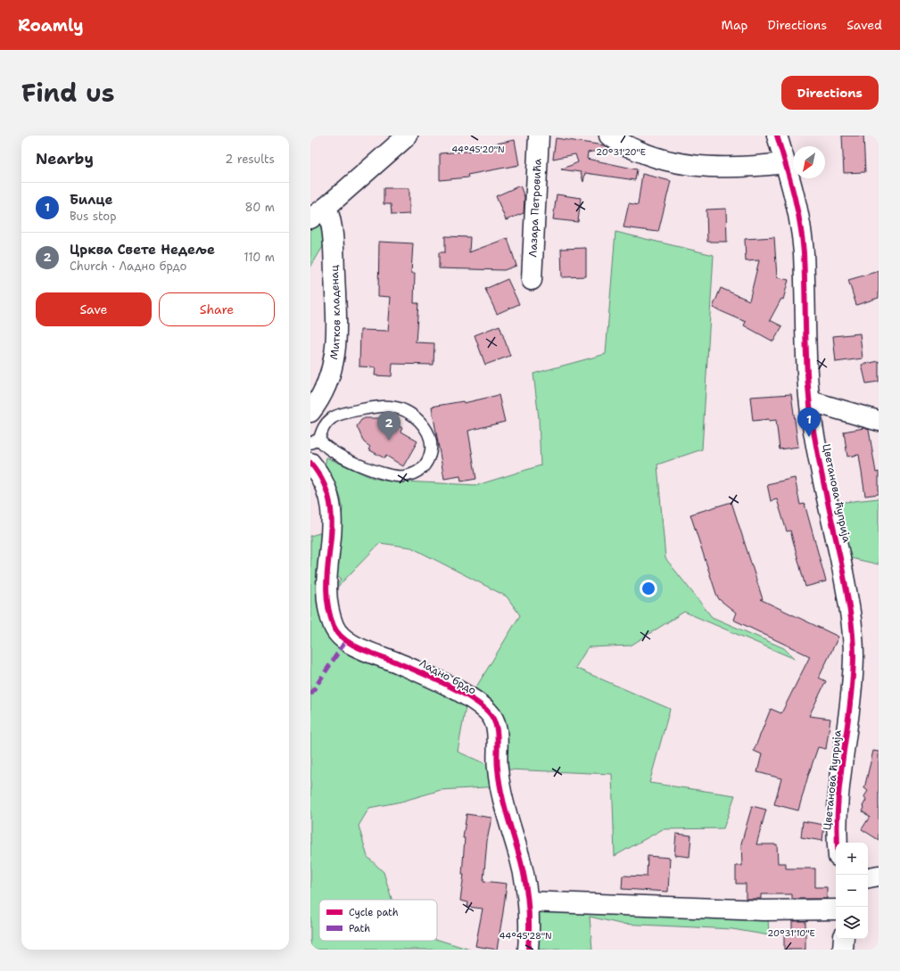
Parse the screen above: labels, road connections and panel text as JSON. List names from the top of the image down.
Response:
{
  "streets": {
    "street": [
      "Лазара Петровића",
      "Митков кладенац",
      "Цветанова ћуприја",
      "Ладно брдо"
    ]
  },
  "legend": ["Cycle path", "Path"],
  "north": "bottom left",
  "page": {
    "header": "Roamly",
    "nav": ["Map", "Directions", "Saved"],
    "title": "Find us",
    "buttons": [
      "Directions",
      ["Save", "Share"]
    ],
    "heading": ["Nearby", "2 results"],
    "list": [
      {
        "mark": "1",
        "name": "Билце",
        "note": "Bus stop",
        "value": "80 m"
      },
      {
        "mark": "2",
        "name": "Црква Свете Недеље",
        "note": "Church · Ладно брдо",
        "value": "110 m"
      }
    ],
    "pins": ["1", "2"],
    "map_buttons": ["+", "−"]
  },
  "coordinates": [
    "44°45'20\"N",
    "20°31'20\"E",
    "20°31'10\"E",
    "44°45'28\"N"
  ]
}
